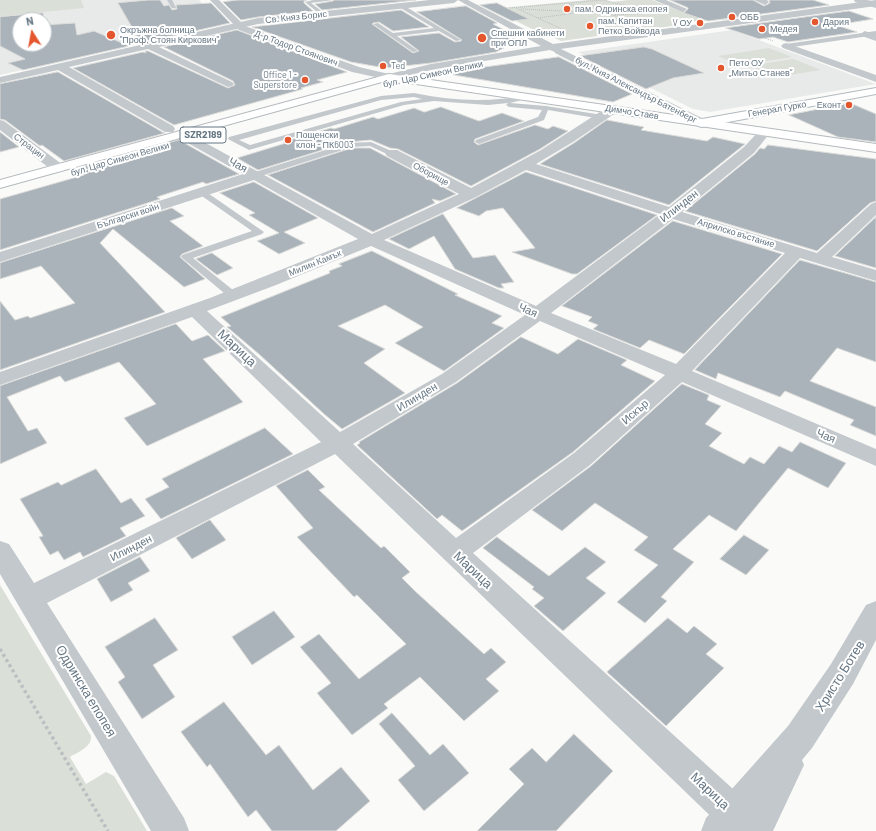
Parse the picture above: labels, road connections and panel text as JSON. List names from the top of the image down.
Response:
{
  "streets": {
    "main road": [
      "бул. Цар Симеон Велики",
      "Генерал Гурко",
      "Димчо Стаев",
      "SZR2189"
    ],
    "street": [
      "Св. Княз Борис",
      "Д-р Тодор Стоянович",
      "бул. Княз Александър Батенберг",
      "Страцин",
      "Чая",
      "Оборище",
      "Илинден",
      "Български войн",
      "Априлско въстание",
      "Милин Камък",
      "Марица",
      "Искър",
      "Христо Ботев",
      "Одринска епопея"
    ]
  },
  "crossings": [
    ["Св. Княз Борис", "Д-р Тодор Стоянович"],
    ["Св. Княз Борис", "бул. Княз Александър Батенберг"],
    ["Д-р Тодор Стоянович", "бул. Цар Симеон Велики"],
    ["Д-р Тодор Стоянович", "Димчо Стаев"],
    ["бул. Цар Симеон Велики", "бул. Княз Александър Батенберг"],
    ["бул. Цар Симеон Велики", "Димчо Стаев"],
    ["бул. Цар Симеон Велики", "Страцин"],
    ["бул. Цар Симеон Велики", "Чая"],
    ["бул. Княз Александър Батенберг", "Генерал Гурко"],
    ["бул. Княз Александър Батенберг", "Димчо Стаев"],
    ["Генерал Гурко", "Димчо Стаев"],
    ["Димчо Стаев", "Илинден"],
    ["Димчо Стаев", "Милин Камък"],
    ["Чая", "Илинден"],
    ["Чая", "Български войн"],
    ["Чая", "Милин Камък"],
    ["Чая", "Искър"],
    ["Оборище", "Милин Камък"],
    ["Илинден", "Априлско въстание"],
    ["Илинден", "Марица"],
    ["Илинден", "Одринска епопея"],
    ["Априлско въстание", "Милин Камък"],
    ["Априлско въстание", "Искър"],
    ["Милин Камък", "Марица"],
    ["Марица", "Искър"],
    ["Марица", "Христо Ботев"]
  ],
  "places": [
    "пам. Одринска епопея",
    "ОББ",
    "Дария",
    "V ОУ",
    "пам. Капитан Петко Войвода",
    "Медея",
    "Окръжна болница \"Проф. Стоян Киркович\"",
    "Спешни кабинети при ОПЛ",
    "Ted",
    "Пето ОУ „Митьо Станев“",
    "Office 1 - Superstore",
    "Еконт",
    "Пощенски клон - ПК6003"
  ],
  "north": "top"
}
